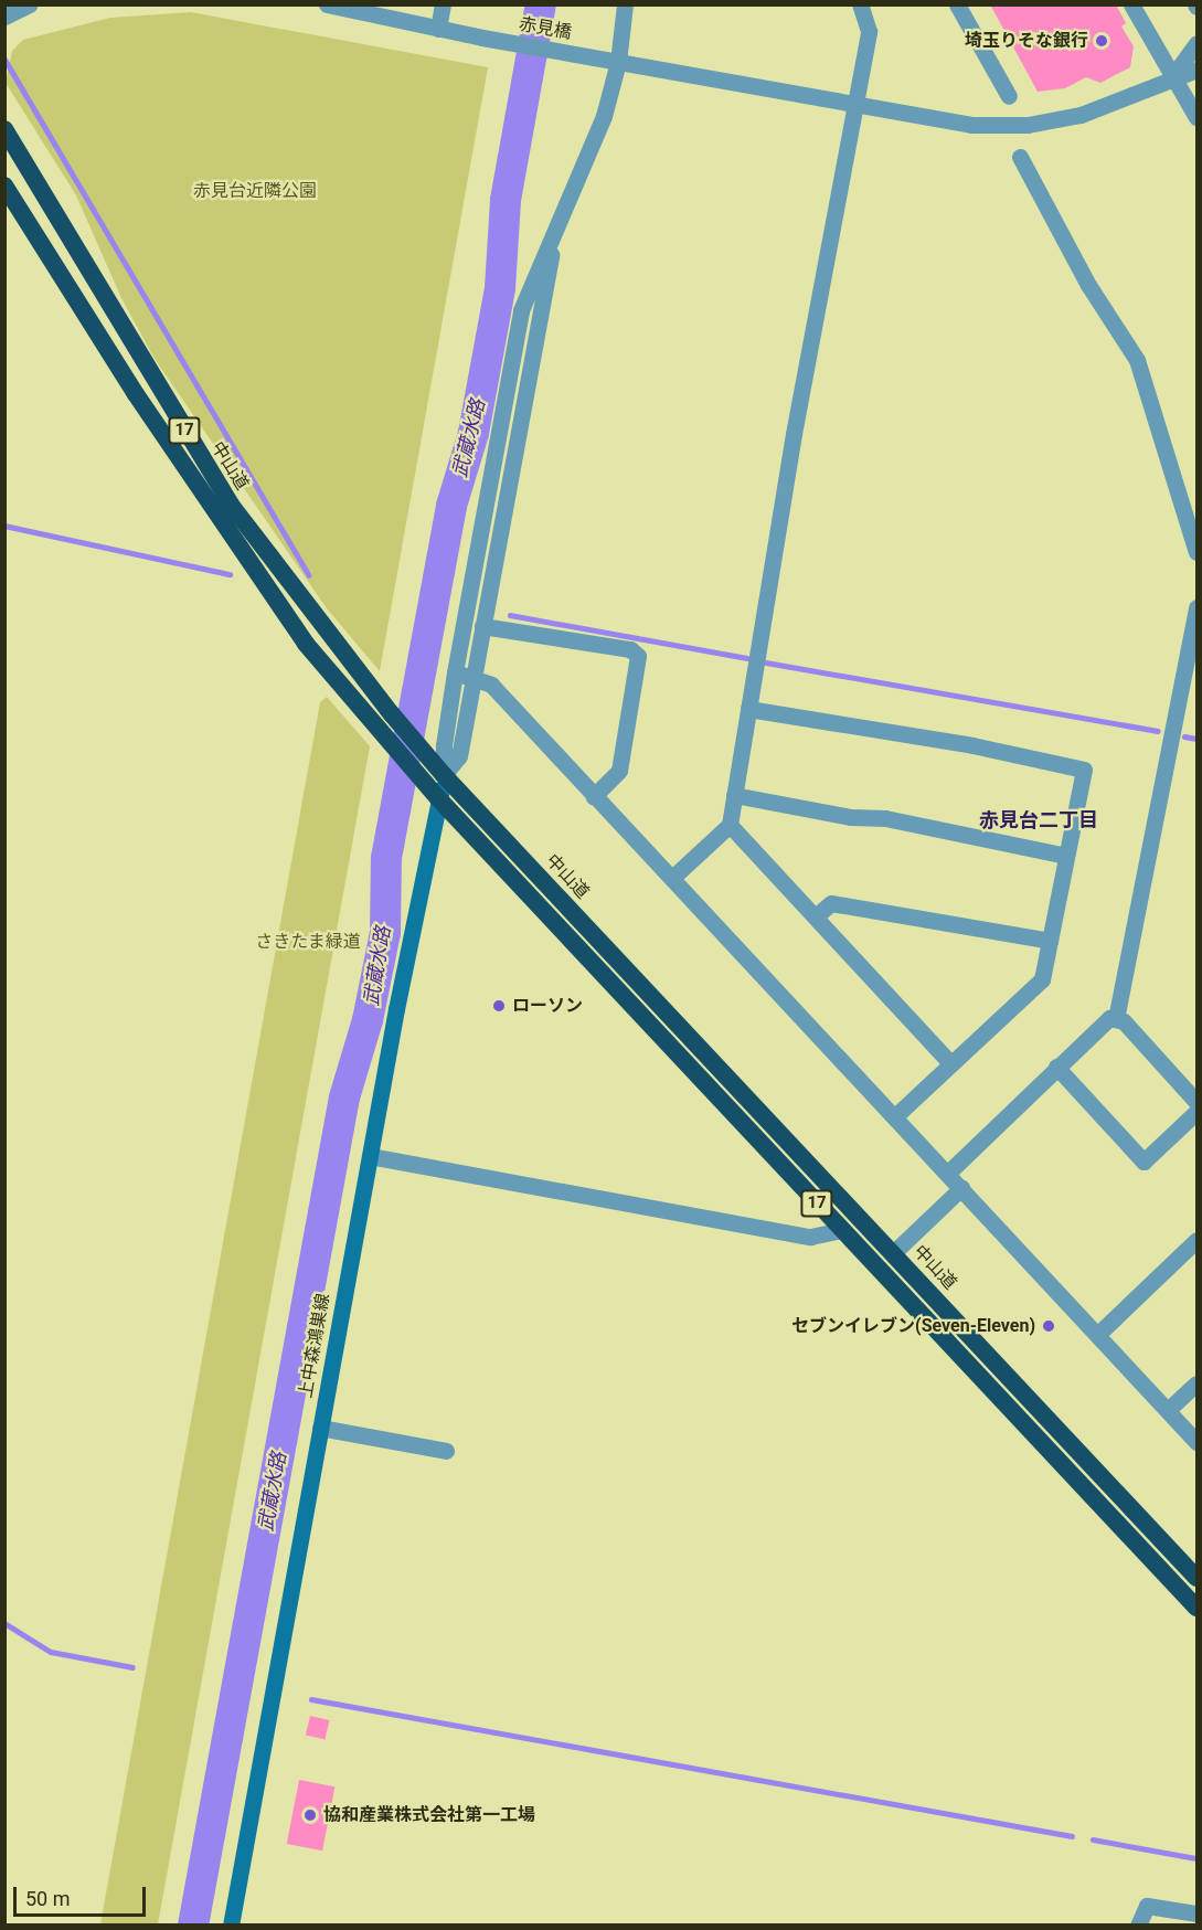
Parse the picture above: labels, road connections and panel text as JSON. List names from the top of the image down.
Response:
{
  "streets": {
    "highway": ["17", "中山道"],
    "main road": ["上中森鴻巣線"],
    "street": ["赤見橋"]
  },
  "crossings": [
    ["17", "上中森鴻巣線"],
    ["中山道", "上中森鴻巣線"]
  ],
  "districts": ["赤見台二丁目"],
  "water": ["武蔵水路"],
  "parks": ["赤見台近隣公園", "さきたま緑道"],
  "places": [
    "埼玉りそな銀行",
    "ローソン",
    "セブンイレブン(Seven-Eleven)",
    "協和産業株式会社第一工場"
  ],
  "scale_bar": "50 m"
}
